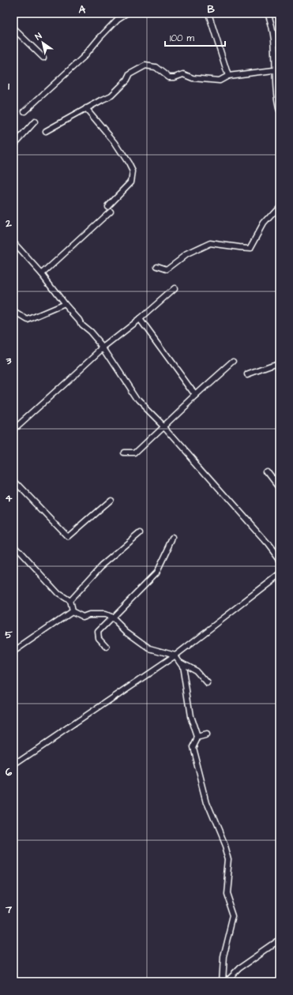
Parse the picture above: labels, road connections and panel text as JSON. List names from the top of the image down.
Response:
{
  "scale_bar": "100 m",
  "north": "top left",
  "grid": {
    "columns": ["A", "B"],
    "rows": [
      "1",
      "2",
      "3",
      "4",
      "5",
      "6",
      "7"
    ]
  }
}
